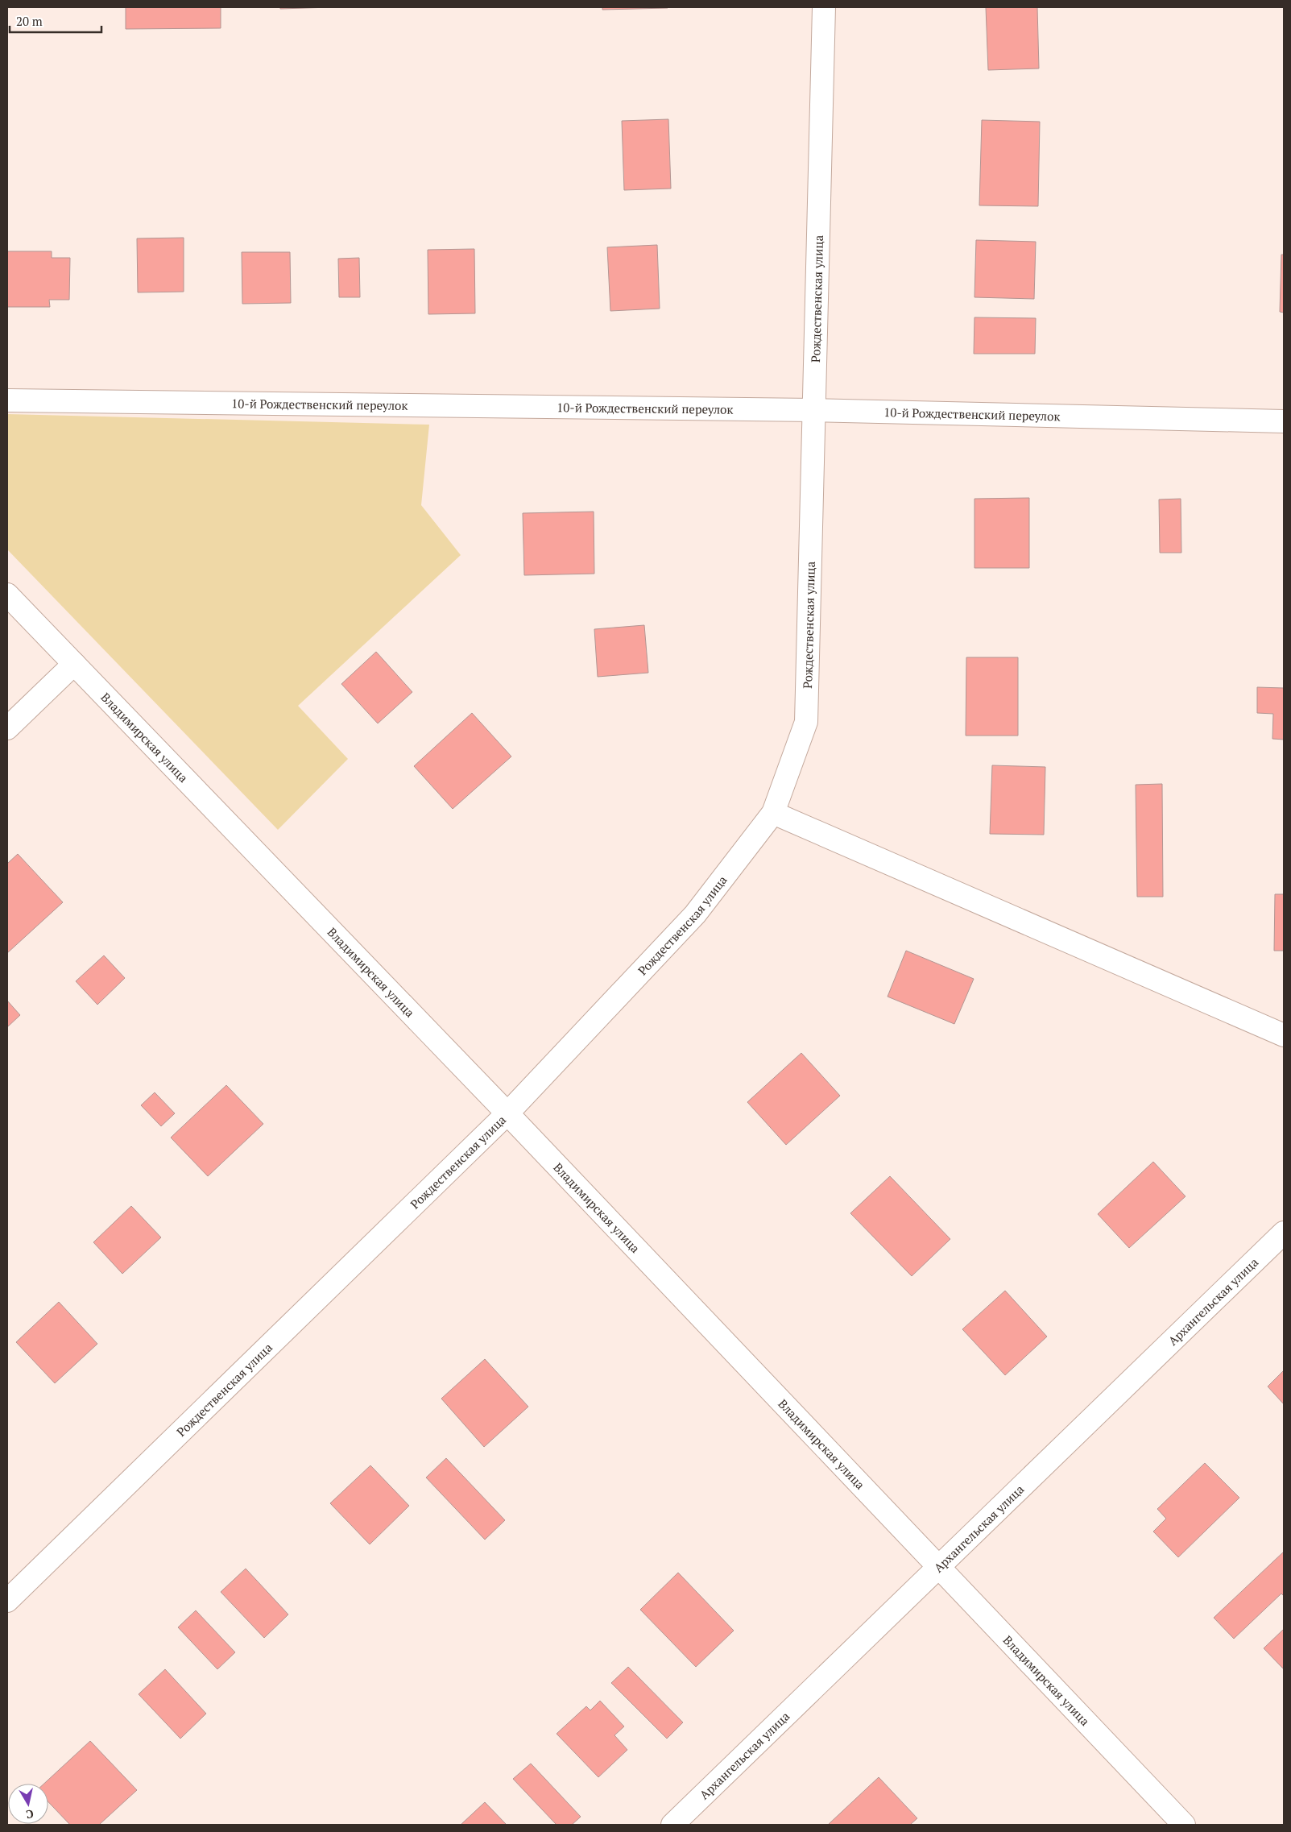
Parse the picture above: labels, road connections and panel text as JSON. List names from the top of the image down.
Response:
{
  "streets": {
    "street": [
      "Рождественская улица",
      "10-й Рождественский переулок",
      "Владимирская улица",
      "Архангельская улица"
    ]
  },
  "crossings": [
    ["Рождественская улица", "10-й Рождественский переулок"],
    ["Рождественская улица", "Владимирская улица"],
    ["Владимирская улица", "Архангельская улица"]
  ],
  "scale_bar": "20 m",
  "north": "bottom"
}
